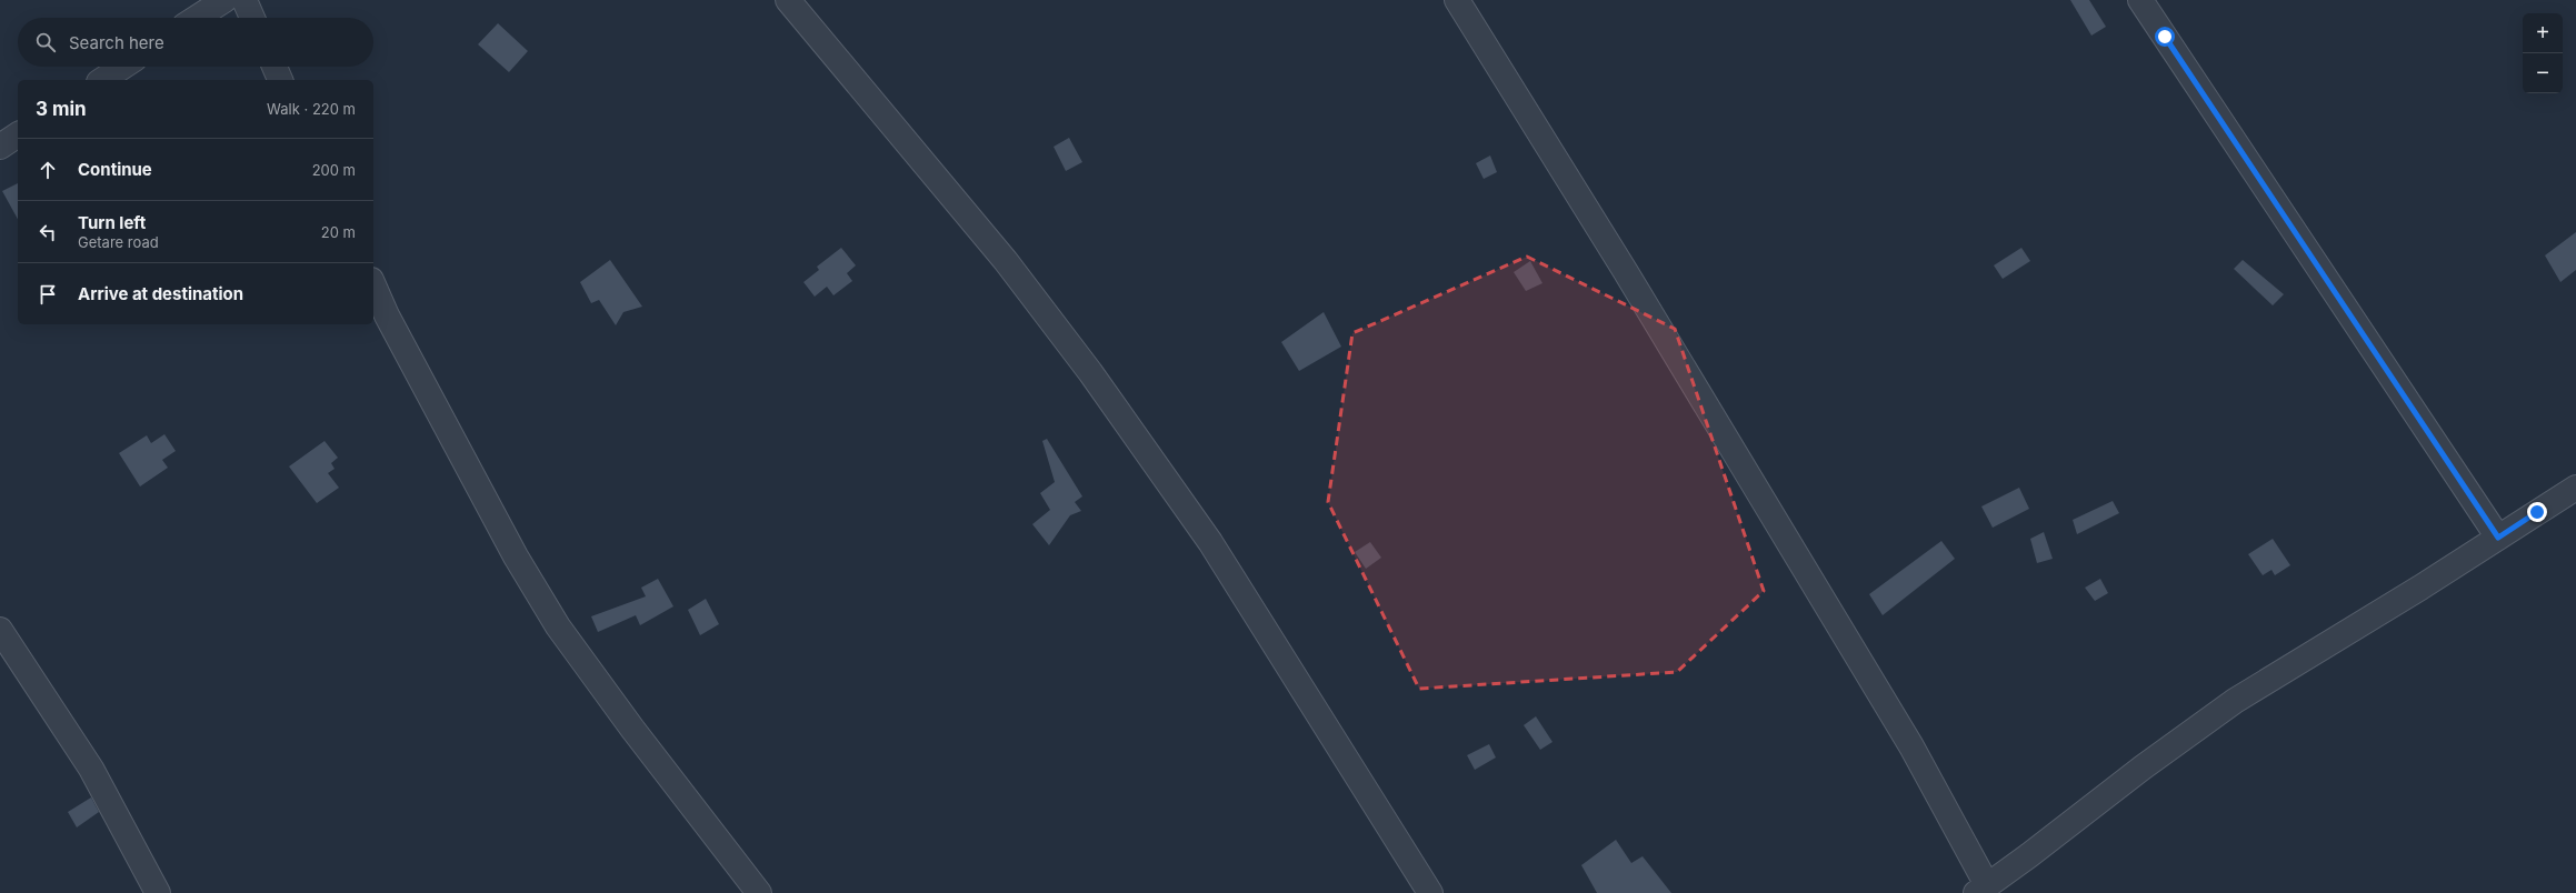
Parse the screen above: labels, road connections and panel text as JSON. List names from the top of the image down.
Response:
{
  "page": {
    "map_buttons": ["+", "−"],
    "search": "Search here",
    "heading": ["3 min", "Walk · 220 m"],
    "list": [
      ["Continue", "200 m"],
      ["Turn left", "Getare road", "20 m"],
      "Arrive at destination"
    ]
  }
}
